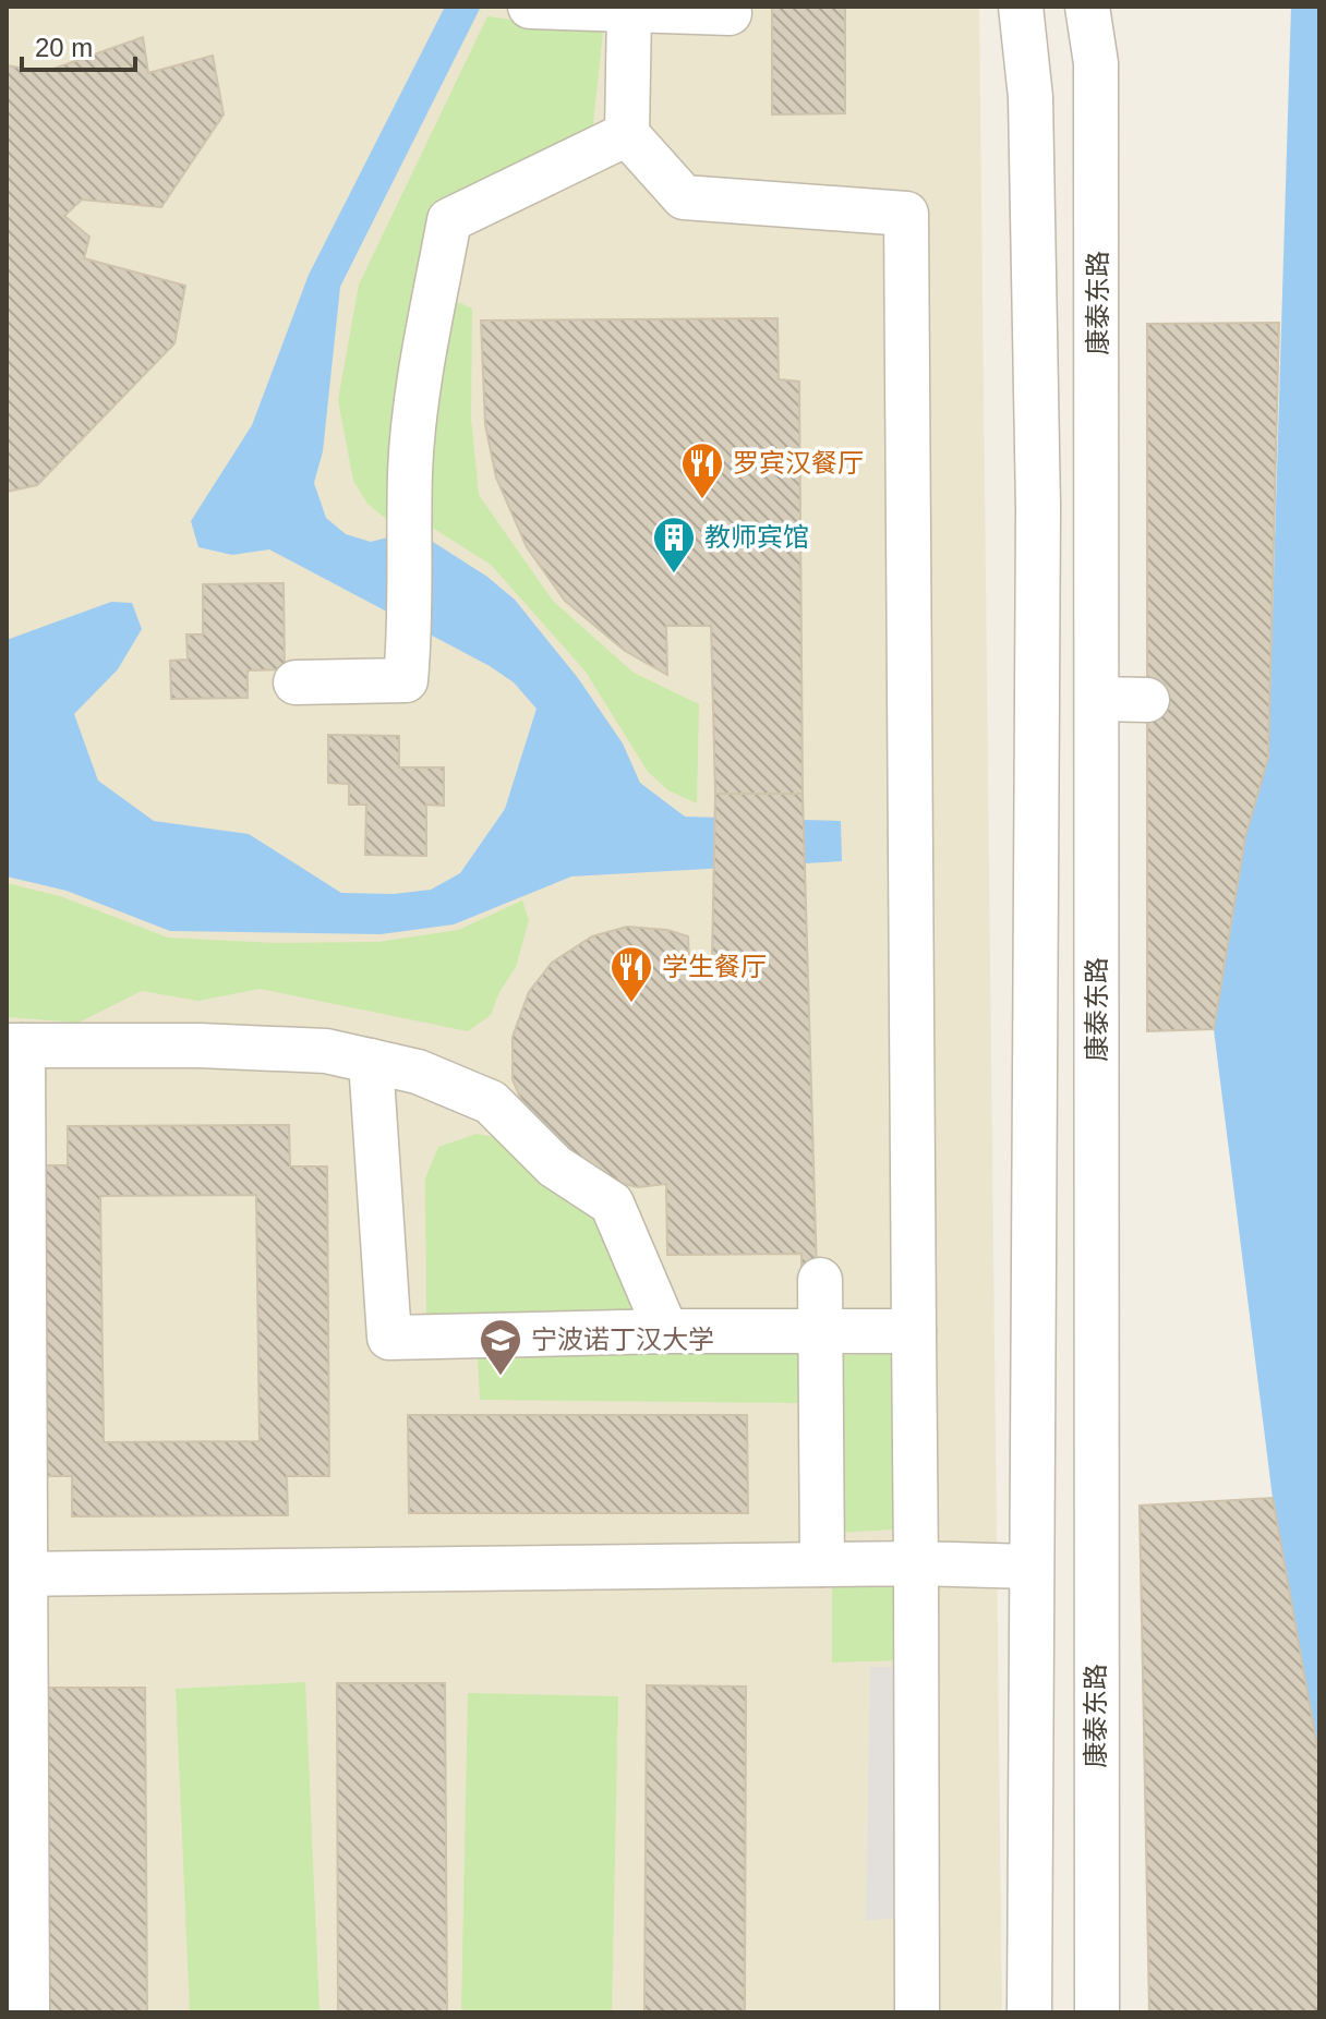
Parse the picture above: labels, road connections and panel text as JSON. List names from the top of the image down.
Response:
{
  "streets": {
    "street": ["康泰东路"]
  },
  "places": {
    "restaurant": ["罗宾汉餐厅", "学生餐厅"],
    "building": ["教师宾馆"],
    "school or university": ["宁波诺丁汉大学"]
  },
  "scale_bar": "20 m"
}
